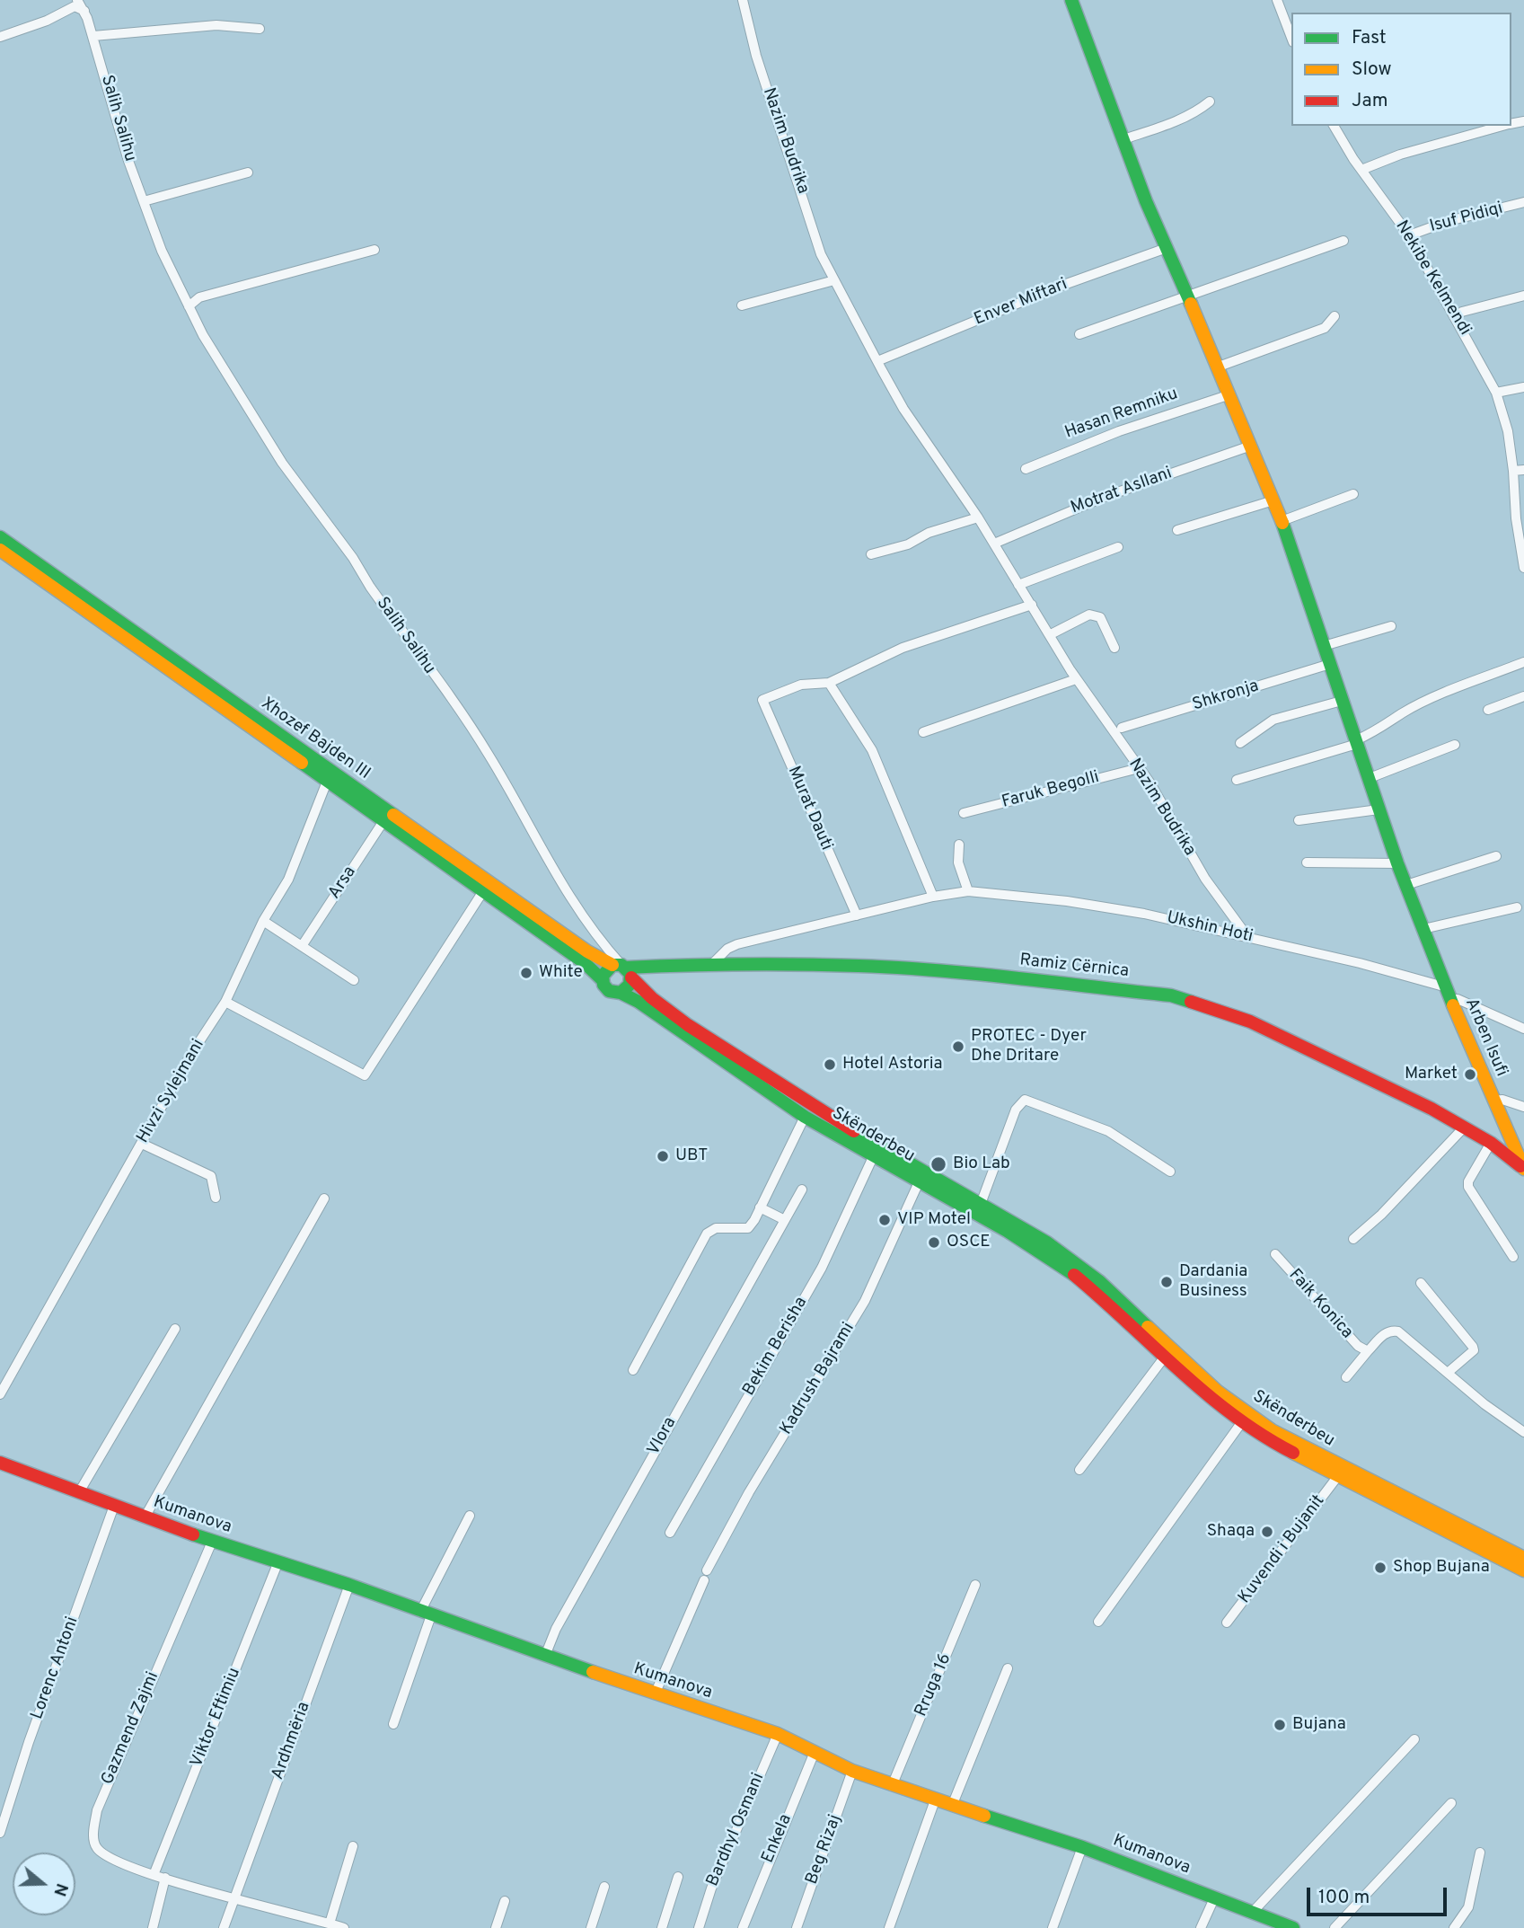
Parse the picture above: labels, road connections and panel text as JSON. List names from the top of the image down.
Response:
{
  "streets": {
    "main road": [
      "Xhozef Bajden III",
      "Ramiz Cërnica",
      "Arben Isufi",
      "Skënderbeu",
      "Kumanova"
    ],
    "street": [
      "Salih Salihu",
      "Nazim Budrika",
      "Isuf Pidiqi",
      "Nekibe Kelmendi",
      "Enver Miftari",
      "Hasan Remniku",
      "Motrat Asllani",
      "Shkronja",
      "Faruk Begolli",
      "Murat Dauti",
      "Arsa",
      "Ukshin Hoti",
      "Hivzi Sylejmani",
      "Faik Konica",
      "Bekim Berisha",
      "Kadrush Bajrami",
      "Vlora",
      "Kuvendi i Bujanit",
      "Lorenc Antoni",
      "Rruga 16",
      "Viktor Eftimiu",
      "Gazmend Zajmi",
      "Ardhmëria",
      "Bardhyl Osmani",
      "Enkela",
      "Beg Rizaj"
    ]
  },
  "crossings": [
    ["Salih Salihu", "Xhozef Bajden III"],
    ["Salih Salihu", "Ramiz Cërnica"],
    ["Salih Salihu", "Skënderbeu"],
    ["Nazim Budrika", "Enver Miftari"],
    ["Nazim Budrika", "Motrat Asllani"],
    ["Nazim Budrika", "Faruk Begolli"],
    ["Nazim Budrika", "Ukshin Hoti"],
    ["Isuf Pidiqi", "Nekibe Kelmendi"],
    ["Xhozef Bajden III", "Arsa"],
    ["Xhozef Bajden III", "Ramiz Cërnica"],
    ["Xhozef Bajden III", "Hivzi Sylejmani"],
    ["Xhozef Bajden III", "Skënderbeu"],
    ["Murat Dauti", "Ukshin Hoti"],
    ["Ukshin Hoti", "Ramiz Cërnica"],
    ["Ukshin Hoti", "Arben Isufi"],
    ["Ramiz Cërnica", "Arben Isufi"],
    ["Ramiz Cërnica", "Skënderbeu"],
    ["Skënderbeu", "Bekim Berisha"],
    ["Skënderbeu", "Kadrush Bajrami"],
    ["Skënderbeu", "Kuvendi i Bujanit"],
    ["Kadrush Bajrami", "Kumanova"],
    ["Vlora", "Kumanova"],
    ["Kumanova", "Lorenc Antoni"],
    ["Kumanova", "Rruga 16"],
    ["Kumanova", "Viktor Eftimiu"],
    ["Kumanova", "Gazmend Zajmi"],
    ["Kumanova", "Ardhmëria"],
    ["Kumanova", "Bardhyl Osmani"],
    ["Kumanova", "Enkela"],
    ["Kumanova", "Beg Rizaj"],
    ["Viktor Eftimiu", "Gazmend Zajmi"],
    ["Gazmend Zajmi", "Ardhmëria"]
  ],
  "places": [
    "White",
    "PROTEC - Dyer Dhe Dritare",
    "Hotel Astoria",
    "Market",
    "UBT",
    "Bio Lab",
    "VIP Motel",
    "OSCE",
    "Dardania Business",
    "Shaqa",
    "Shop Bujana",
    "Bujana"
  ],
  "legend": ["Fast", "Slow", "Jam"],
  "scale_bar": "100 m",
  "north": "right"
}
